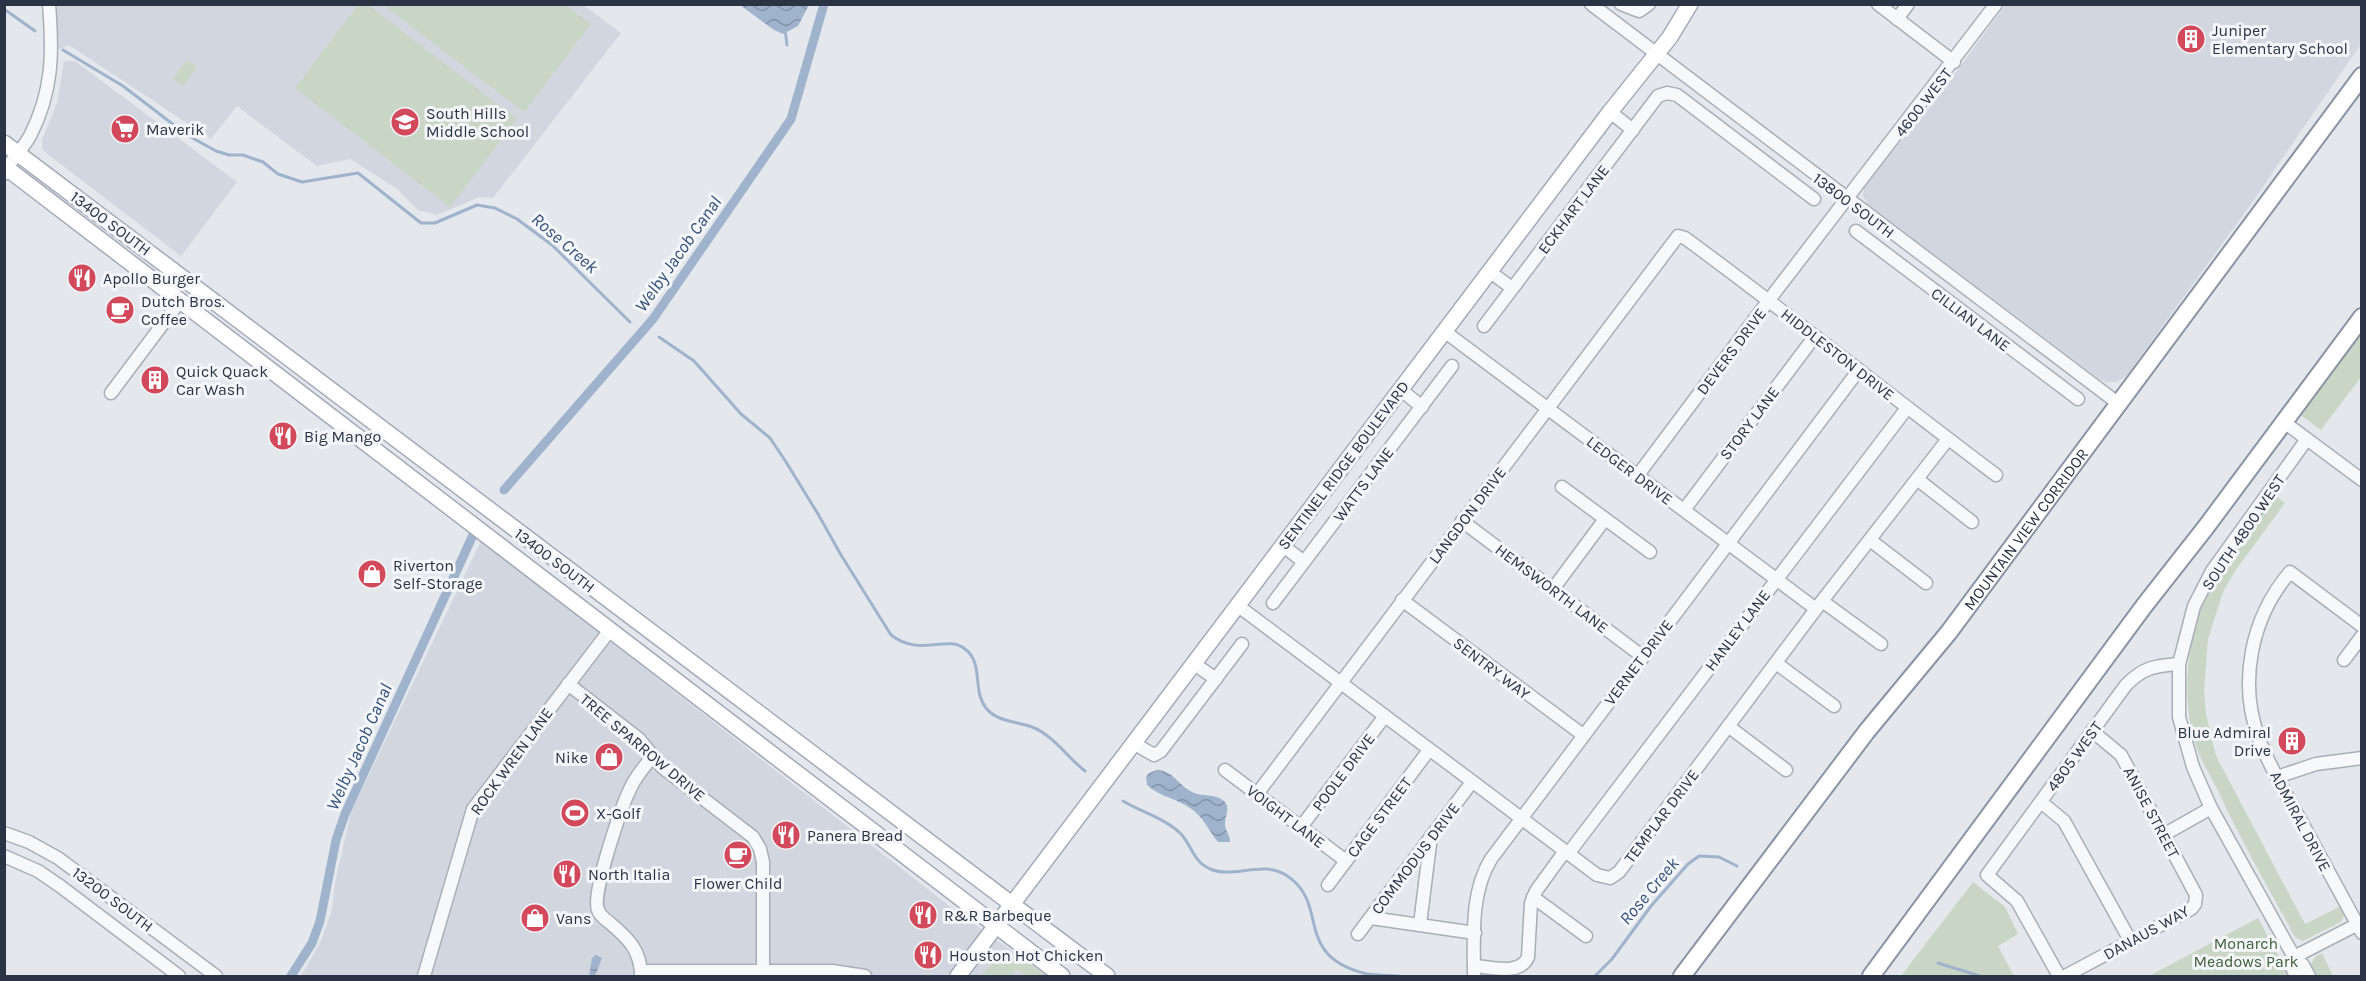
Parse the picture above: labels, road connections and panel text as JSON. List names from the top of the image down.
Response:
{
  "streets": {
    "highway": ["MOUNTAIN VIEW CORRIDOR"],
    "main road": ["13400 SOUTH", "SENTINEL RIDGE BOULEVARD"],
    "street": [
      "4600 WEST",
      "13800 SOUTH",
      "ECKHART LANE",
      "CILLIAN LANE",
      "DEVERS DRIVE",
      "HIDDLESTON DRIVE",
      "STORY LANE",
      "LEDGER DRIVE",
      "WATTS LANE",
      "LANGDON DRIVE",
      "SOUTH 4800 WEST",
      "HEMSWORTH LANE",
      "HANLEY LANE",
      "VERNET DRIVE",
      "SENTRY WAY",
      "TREE SPARROW DRIVE",
      "4805 WEST",
      "ROCK WREN LANE",
      "POOLE DRIVE",
      "ANISE STREET",
      "VOIGHT LANE",
      "TEMPLAR DRIVE",
      "CAGE STREET",
      "ADMIRAL DRIVE",
      "COMMODUS DRIVE",
      "13200 SOUTH",
      "DANAUS WAY"
    ]
  },
  "crossings": [
    ["4600 WEST", "13800 SOUTH"],
    ["4600 WEST", "DEVERS DRIVE"],
    ["13800 SOUTH", "DEVERS DRIVE"],
    ["13800 SOUTH", "SENTINEL RIDGE BOULEVARD"],
    ["13800 SOUTH", "MOUNTAIN VIEW CORRIDOR"],
    ["13400 SOUTH", "SENTINEL RIDGE BOULEVARD"],
    ["13400 SOUTH", "ROCK WREN LANE"],
    ["DEVERS DRIVE", "HIDDLESTON DRIVE"],
    ["DEVERS DRIVE", "LEDGER DRIVE"],
    ["HIDDLESTON DRIVE", "STORY LANE"],
    ["HIDDLESTON DRIVE", "LANGDON DRIVE"],
    ["HIDDLESTON DRIVE", "HANLEY LANE"],
    ["HIDDLESTON DRIVE", "VERNET DRIVE"],
    ["HIDDLESTON DRIVE", "TEMPLAR DRIVE"],
    ["STORY LANE", "LEDGER DRIVE"],
    ["SENTINEL RIDGE BOULEVARD", "LEDGER DRIVE"],
    ["SENTINEL RIDGE BOULEVARD", "TEMPLAR DRIVE"],
    ["LEDGER DRIVE", "LANGDON DRIVE"],
    ["LEDGER DRIVE", "HANLEY LANE"],
    ["LEDGER DRIVE", "VERNET DRIVE"],
    ["LEDGER DRIVE", "TEMPLAR DRIVE"],
    ["LANGDON DRIVE", "HEMSWORTH LANE"],
    ["LANGDON DRIVE", "SENTRY WAY"],
    ["LANGDON DRIVE", "VOIGHT LANE"],
    ["LANGDON DRIVE", "TEMPLAR DRIVE"],
    ["SOUTH 4800 WEST", "4805 WEST"],
    ["HEMSWORTH LANE", "VERNET DRIVE"],
    ["HANLEY LANE", "VERNET DRIVE"],
    ["HANLEY LANE", "TEMPLAR DRIVE"],
    ["VERNET DRIVE", "SENTRY WAY"],
    ["VERNET DRIVE", "TEMPLAR DRIVE"],
    ["TREE SPARROW DRIVE", "ROCK WREN LANE"],
    ["4805 WEST", "ANISE STREET"],
    ["POOLE DRIVE", "VOIGHT LANE"],
    ["POOLE DRIVE", "TEMPLAR DRIVE"],
    ["ANISE STREET", "DANAUS WAY"],
    ["VOIGHT LANE", "CAGE STREET"],
    ["TEMPLAR DRIVE", "CAGE STREET"],
    ["TEMPLAR DRIVE", "COMMODUS DRIVE"]
  ],
  "water": ["Rose Creek", "Welby Jacob Canal"],
  "parks": ["Monarch Meadows Park"],
  "places": {
    "building": ["Juniper Elementary School", "Quick Quack Car Wash", "Blue Admiral Drive"],
    "school or university": ["South Hills Middle School"],
    "supermarket": ["Maverik"],
    "restaurant": [
      "Apollo Burger",
      "Big Mango",
      "Panera Bread",
      "North Italia",
      "R&R Barbeque",
      "Houston Hot Chicken"
    ],
    "cafe": ["Dutch Bros. Coffee", "Flower Child"],
    "shop": ["Riverton Self-Storage", "Nike", "Vans"],
    "sports": ["X-Golf"]
  }
}
